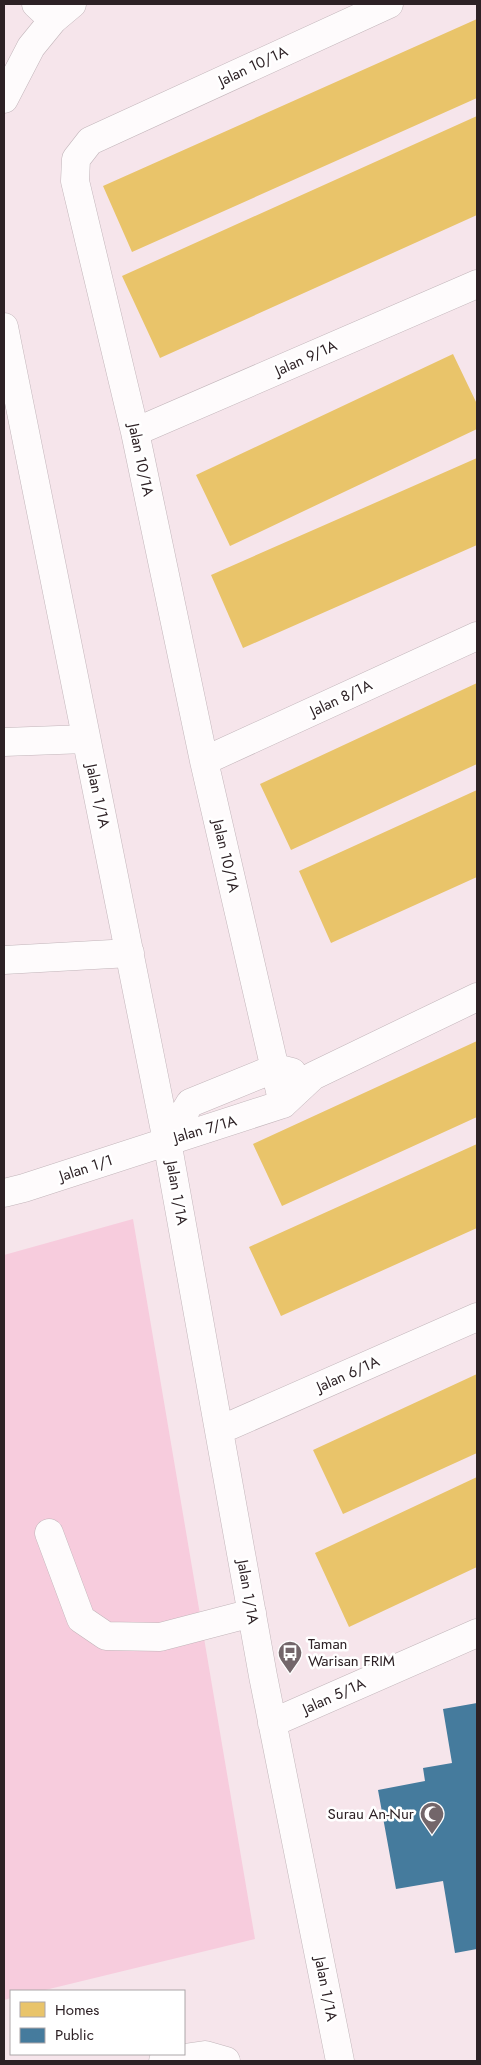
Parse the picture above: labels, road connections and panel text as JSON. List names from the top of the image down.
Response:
{
  "streets": {
    "street": [
      "Jalan 10/1A",
      "Jalan 9/1A",
      "Jalan 8/1A",
      "Jalan 1/1A",
      "Jalan 7/1A",
      "Jalan 1/1",
      "Jalan 6/1A",
      "Jalan 5/1A"
    ]
  },
  "crossings": [
    ["Jalan 10/1A", "Jalan 9/1A"],
    ["Jalan 10/1A", "Jalan 8/1A"],
    ["Jalan 10/1A", "Jalan 7/1A"],
    ["Jalan 1/1A", "Jalan 7/1A"],
    ["Jalan 1/1A", "Jalan 1/1"],
    ["Jalan 1/1A", "Jalan 6/1A"],
    ["Jalan 1/1A", "Jalan 5/1A"],
    ["Jalan 7/1A", "Jalan 1/1"]
  ],
  "places": {
    "bus stop": ["Taman Warisan FRIM"],
    "mosque": ["Surau An-Nur"]
  },
  "legend": ["Homes", "Public"]
}
